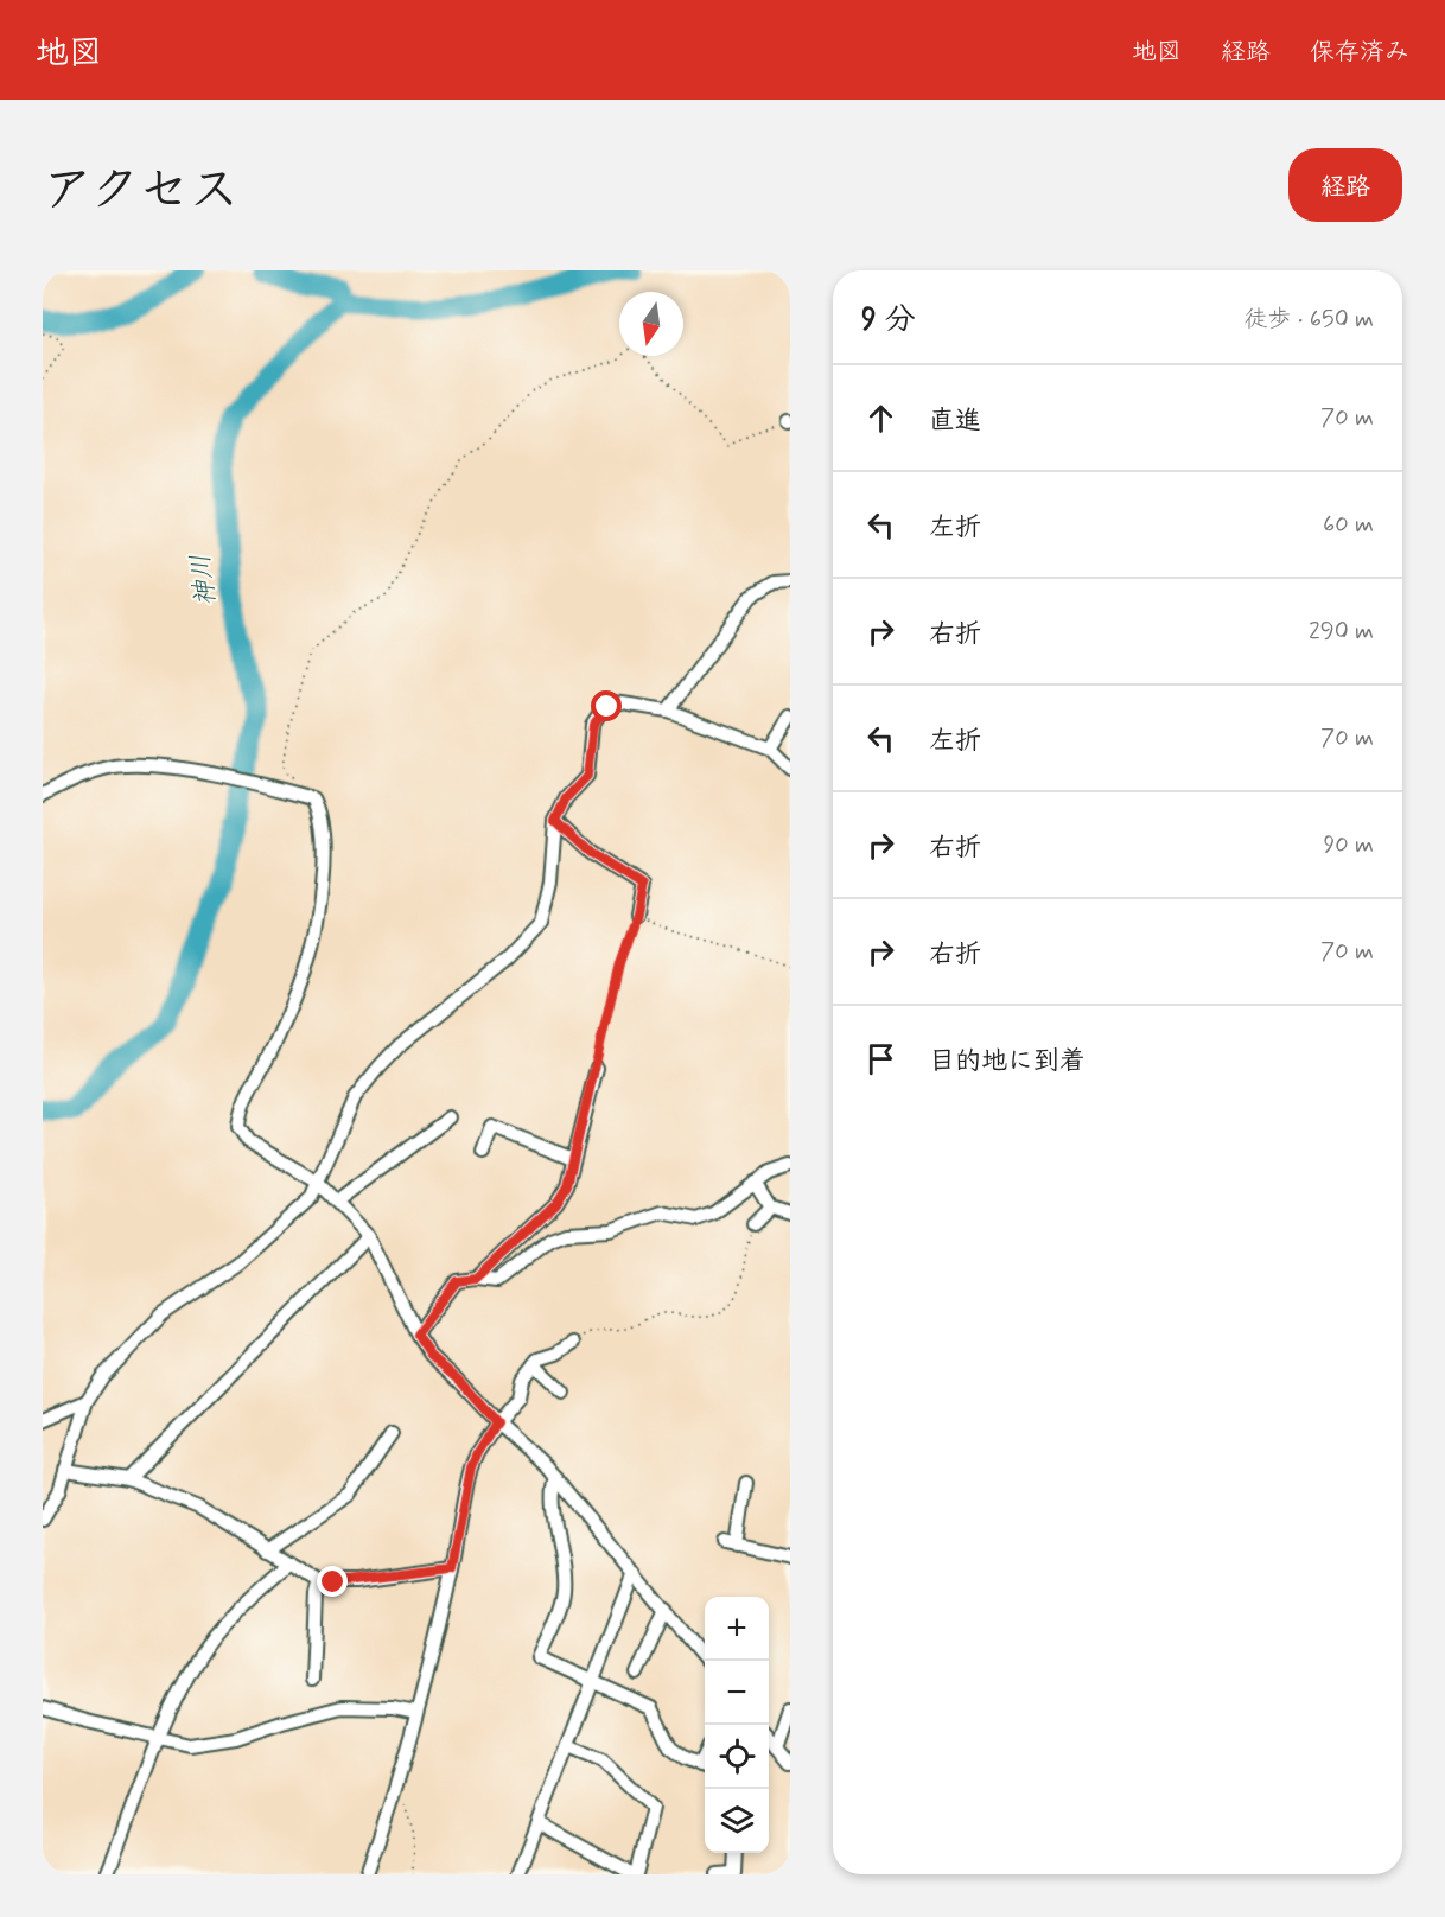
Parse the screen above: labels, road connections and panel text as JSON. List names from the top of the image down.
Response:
{
  "water": ["神川"],
  "north": "bottom",
  "page": {
    "header": "地図",
    "nav": ["地図", "経路", "保存済み"],
    "title": "アクセス",
    "buttons": "経路",
    "heading": ["9 分", "徒歩 · 650 m"],
    "list": [
      ["直進", "70 m"],
      ["左折", "60 m"],
      ["右折", "290 m"],
      ["左折", "70 m"],
      ["右折", "90 m"],
      ["右折", "70 m"],
      "目的地に到着"
    ],
    "map_buttons": ["+", "−"]
  }
}
